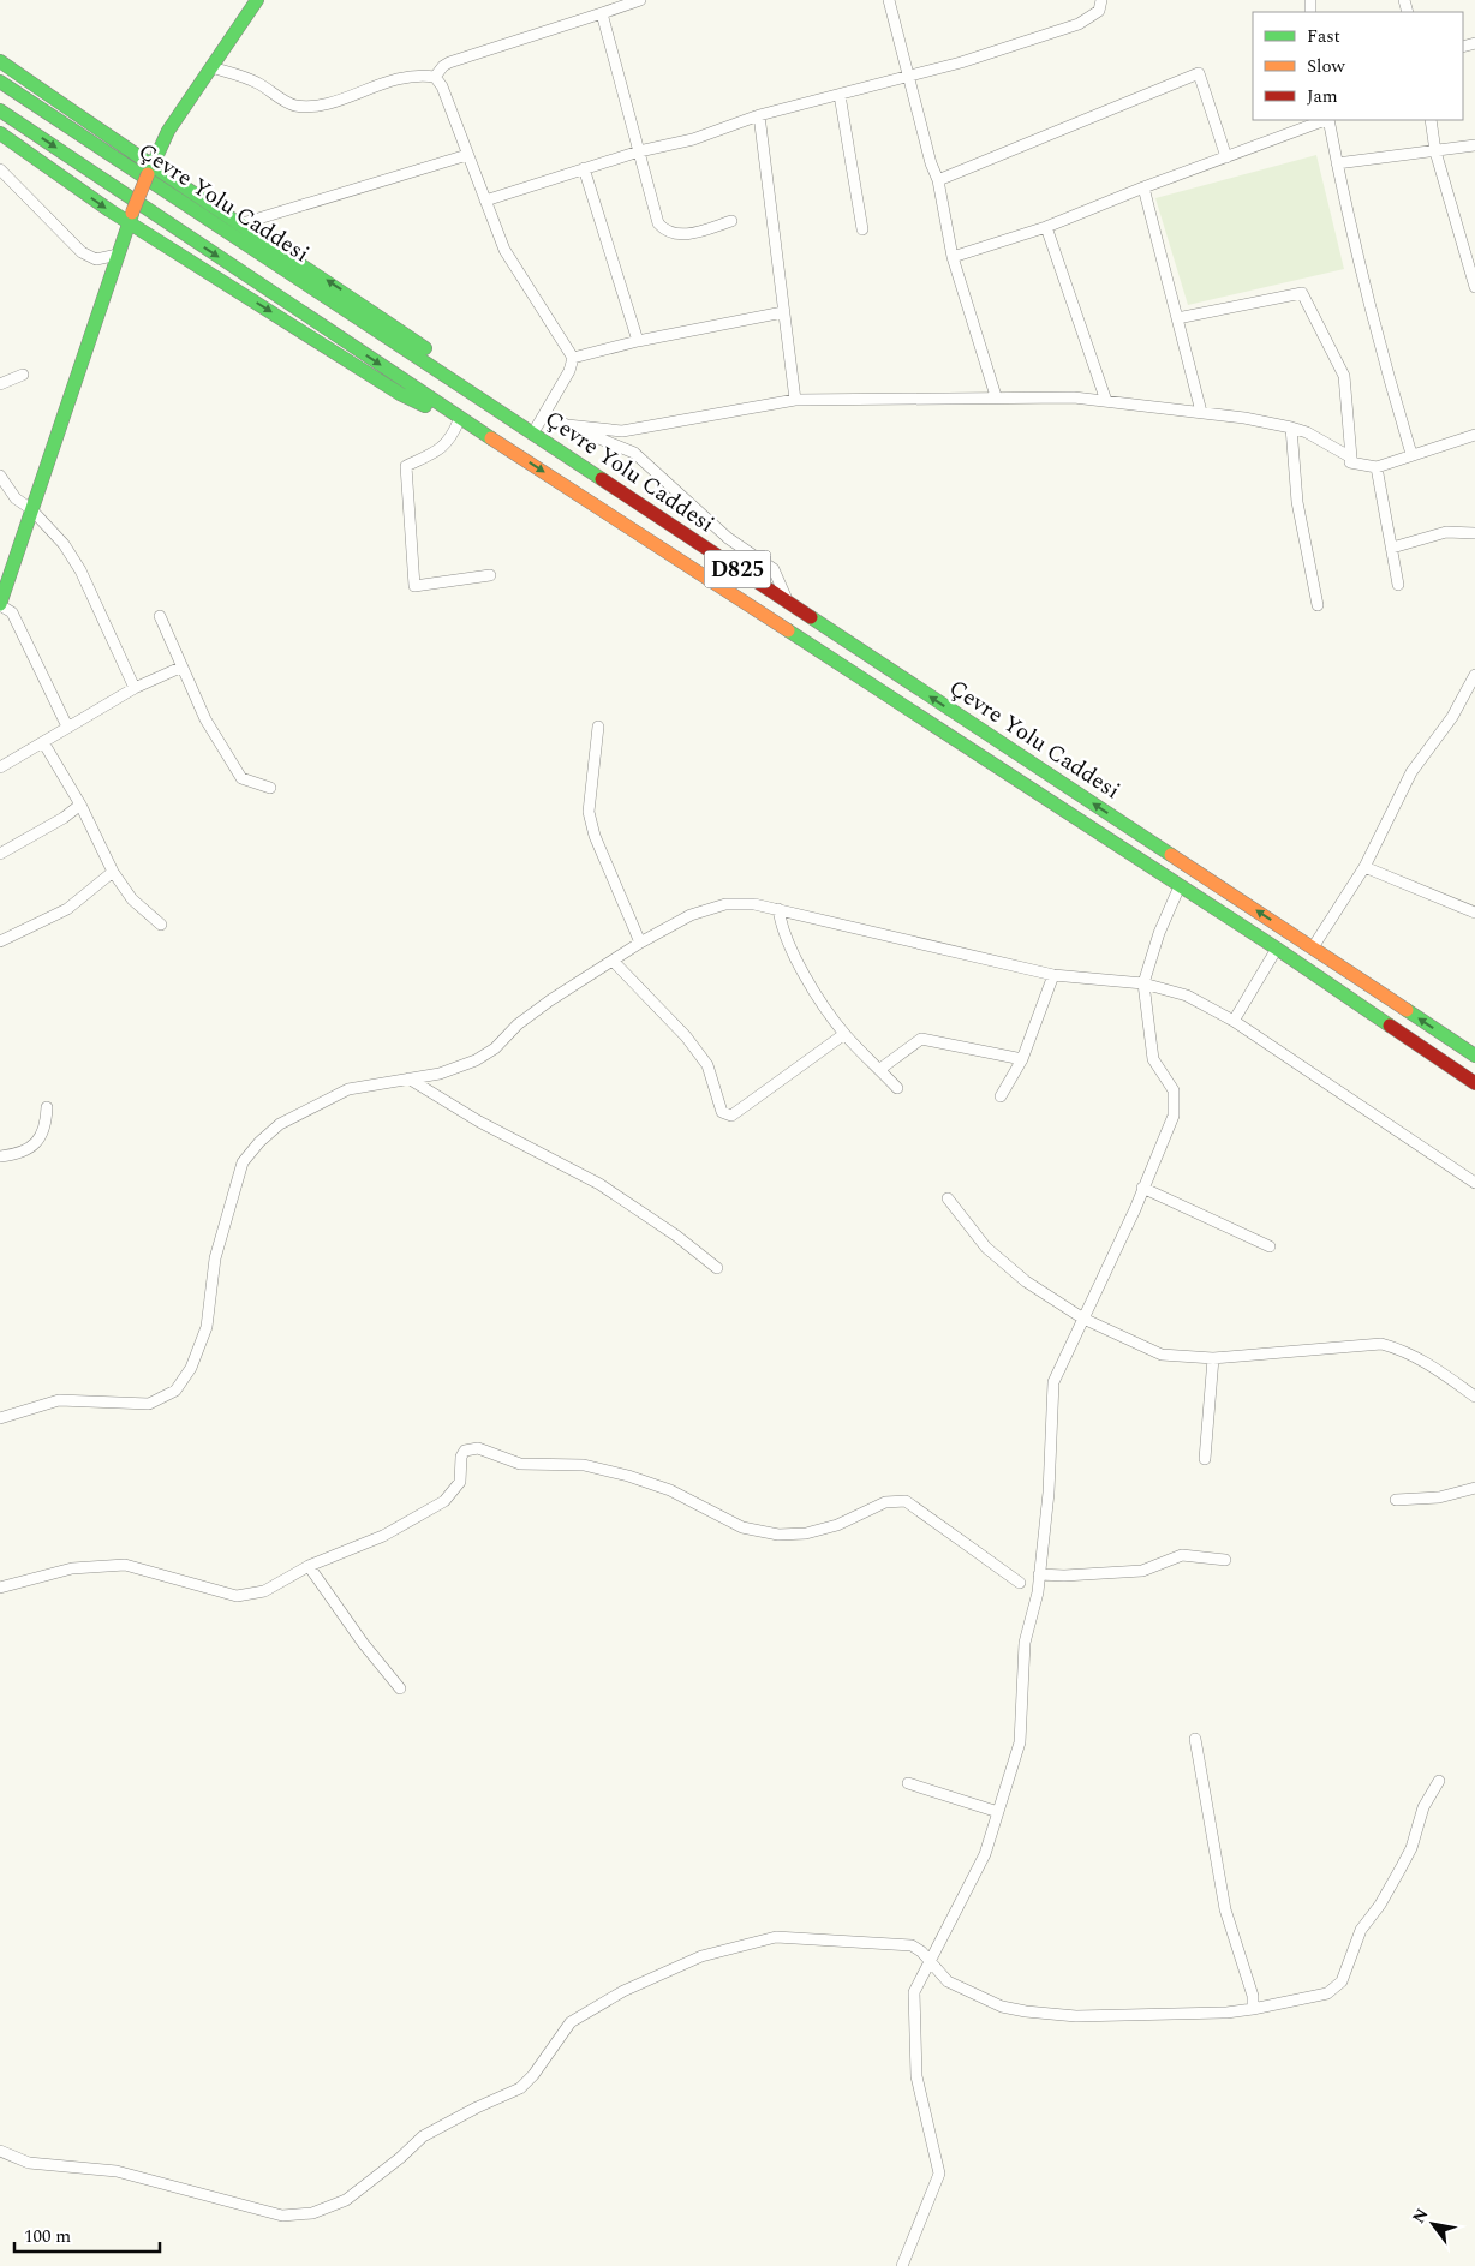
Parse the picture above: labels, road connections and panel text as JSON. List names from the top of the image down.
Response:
{
  "streets": {
    "main road": ["Çevre Yolu Caddesi", "D825"]
  },
  "legend": ["Fast", "Slow", "Jam"],
  "scale_bar": "100 m",
  "north": "top left"
}
